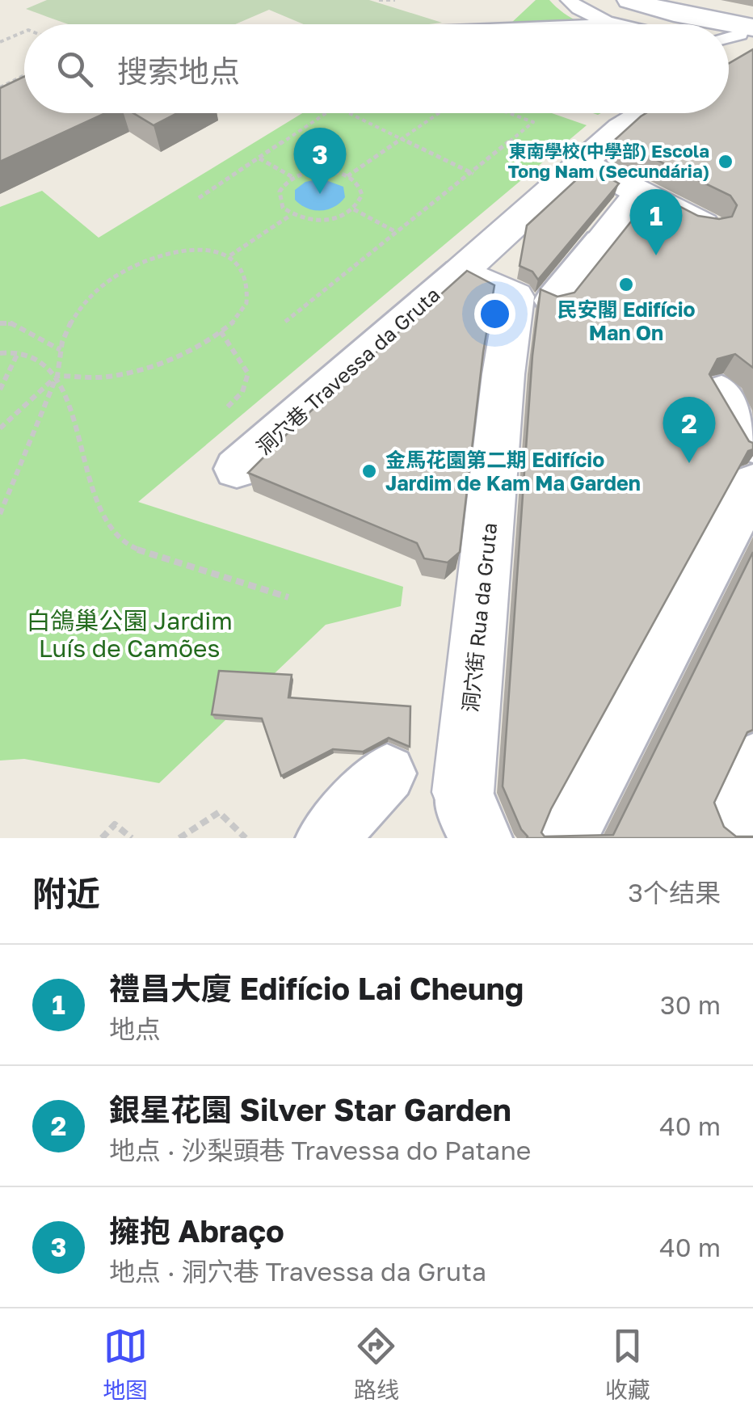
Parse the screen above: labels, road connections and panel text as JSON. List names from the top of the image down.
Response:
{
  "streets": {
    "street": ["洞穴巷 Travessa da Gruta", "洞穴街 Rua da Gruta"]
  },
  "crossings": [
    ["洞穴巷 Travessa da Gruta", "洞穴街 Rua da Gruta"]
  ],
  "parks": ["白鴿巢公園 Jardim Luís de Camões"],
  "places": ["東南學校(中學部) Escola Tong Nam (Secundária)", "民安閣 Edifício Man On", "金馬花園第二期 Edifício Jardim de Kam Ma Garden"],
  "page": {
    "search": "搜索地点",
    "pins": ["3", "1", "2"],
    "heading": ["附近", "3个结果"],
    "list": [
      {
        "mark": "1",
        "name": "禮昌大廈 Edifício Lai Cheung",
        "note": "地点",
        "value": "30 m"
      },
      {
        "mark": "2",
        "name": "銀星花園 Silver Star Garden",
        "note": "地点 · 沙梨頭巷 Travessa do Patane",
        "value": "40 m"
      },
      {
        "mark": "3",
        "name": "擁抱 Abraço",
        "note": "地点 · 洞穴巷 Travessa da Gruta",
        "value": "40 m"
      }
    ],
    "nav": ["地图", "路线", "收藏"]
  }
}
